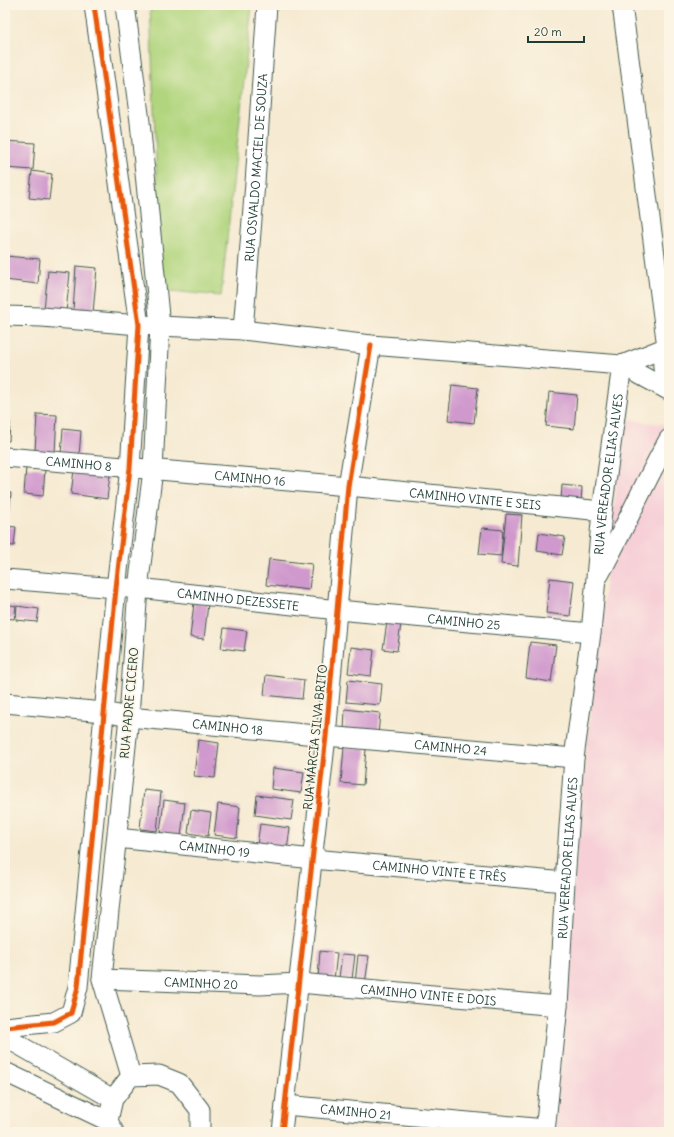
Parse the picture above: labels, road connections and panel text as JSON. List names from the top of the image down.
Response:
{
  "streets": {
    "street": [
      "RUA OSVALDO MACIEL DE SOUZA",
      "CAMINHO 8",
      "RUA VEREADOR ELIAS ALVES",
      "CAMINHO 16",
      "CAMINHO VINTE E SEIS",
      "CAMINHO DEZESSETE",
      "CAMINHO 25",
      "RUA PADRE CICERO",
      "CAMINHO 18",
      "RUA MÁRCIA SILVA BRITO",
      "CAMINHO 24",
      "CAMINHO 19",
      "CAMINHO VINTE E TRÊS",
      "CAMINHO 20",
      "CAMINHO VINTE E DOIS",
      "CAMINHO 21"
    ]
  },
  "crossings": [
    ["CAMINHO 8", "CAMINHO 16"],
    ["CAMINHO 8", "RUA PADRE CICERO"],
    ["RUA VEREADOR ELIAS ALVES", "CAMINHO VINTE E SEIS"],
    ["RUA VEREADOR ELIAS ALVES", "CAMINHO 25"],
    ["RUA VEREADOR ELIAS ALVES", "CAMINHO 24"],
    ["RUA VEREADOR ELIAS ALVES", "CAMINHO VINTE E TRÊS"],
    ["RUA VEREADOR ELIAS ALVES", "CAMINHO VINTE E DOIS"],
    ["RUA VEREADOR ELIAS ALVES", "CAMINHO 21"],
    ["CAMINHO 16", "CAMINHO VINTE E SEIS"],
    ["CAMINHO 16", "RUA PADRE CICERO"],
    ["CAMINHO 16", "RUA MÁRCIA SILVA BRITO"],
    ["CAMINHO VINTE E SEIS", "RUA MÁRCIA SILVA BRITO"],
    ["CAMINHO DEZESSETE", "CAMINHO 25"],
    ["CAMINHO DEZESSETE", "RUA PADRE CICERO"],
    ["CAMINHO DEZESSETE", "RUA MÁRCIA SILVA BRITO"],
    ["CAMINHO 25", "RUA MÁRCIA SILVA BRITO"],
    ["RUA PADRE CICERO", "CAMINHO 18"],
    ["RUA PADRE CICERO", "CAMINHO 19"],
    ["RUA PADRE CICERO", "CAMINHO 20"],
    ["CAMINHO 18", "RUA MÁRCIA SILVA BRITO"],
    ["CAMINHO 18", "CAMINHO 24"],
    ["RUA MÁRCIA SILVA BRITO", "CAMINHO 24"],
    ["RUA MÁRCIA SILVA BRITO", "CAMINHO 19"],
    ["RUA MÁRCIA SILVA BRITO", "CAMINHO VINTE E TRÊS"],
    ["RUA MÁRCIA SILVA BRITO", "CAMINHO 20"],
    ["RUA MÁRCIA SILVA BRITO", "CAMINHO VINTE E DOIS"],
    ["RUA MÁRCIA SILVA BRITO", "CAMINHO 21"],
    ["CAMINHO 19", "CAMINHO VINTE E TRÊS"],
    ["CAMINHO 20", "CAMINHO VINTE E DOIS"]
  ],
  "scale_bar": "20 m"
}
